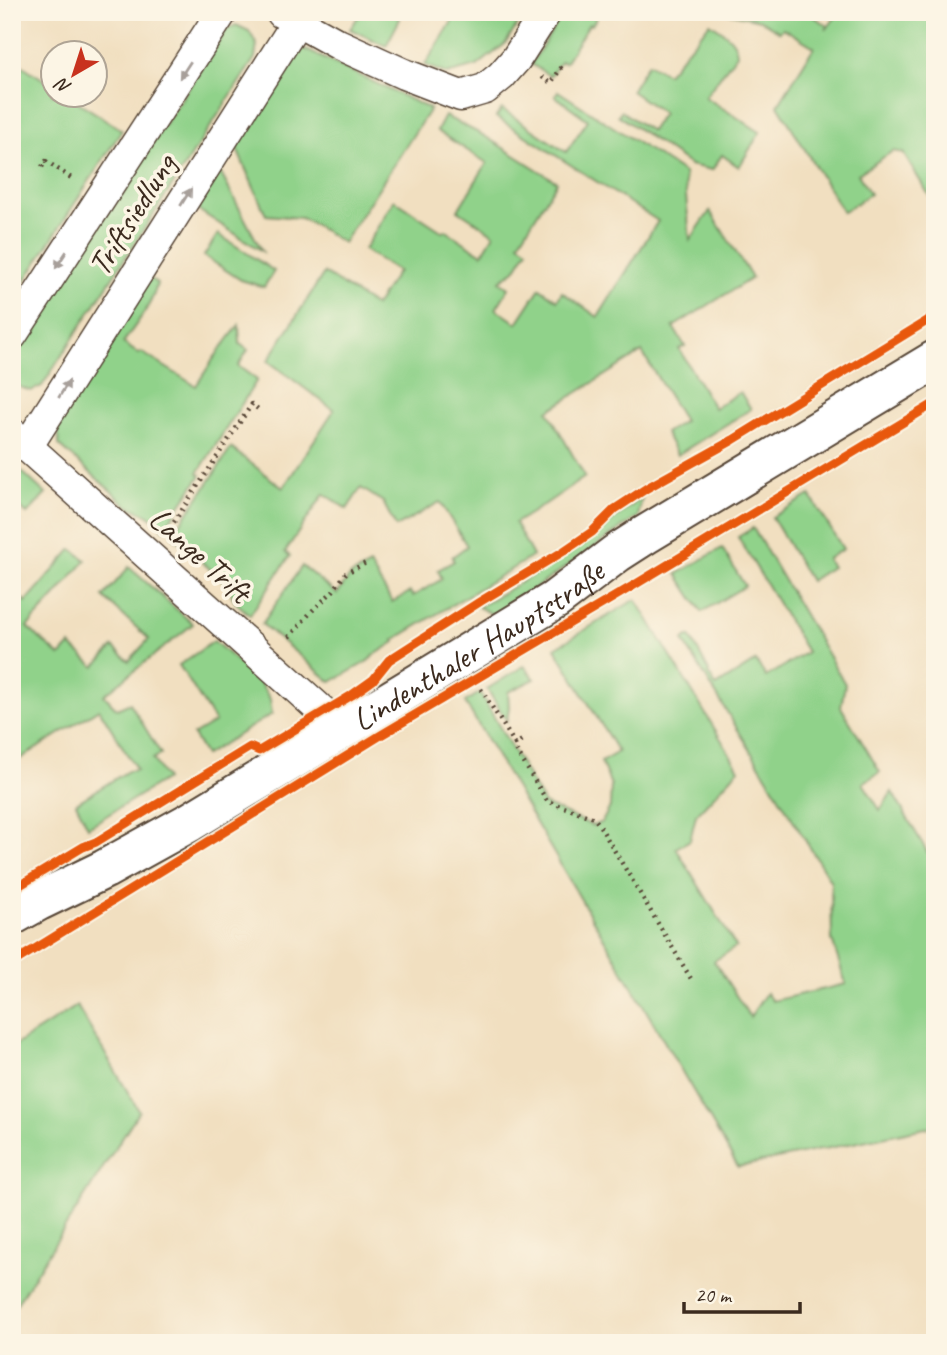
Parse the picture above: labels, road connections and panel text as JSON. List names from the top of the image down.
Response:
{
  "streets": {
    "street": ["Triftsiedlung", "Lange Trift", "Lindenthaler Hauptstraße"]
  },
  "crossings": [
    ["Triftsiedlung", "Lange Trift"],
    ["Lange Trift", "Lindenthaler Hauptstraße"]
  ],
  "scale_bar": "20 m",
  "north": "bottom left"
}
